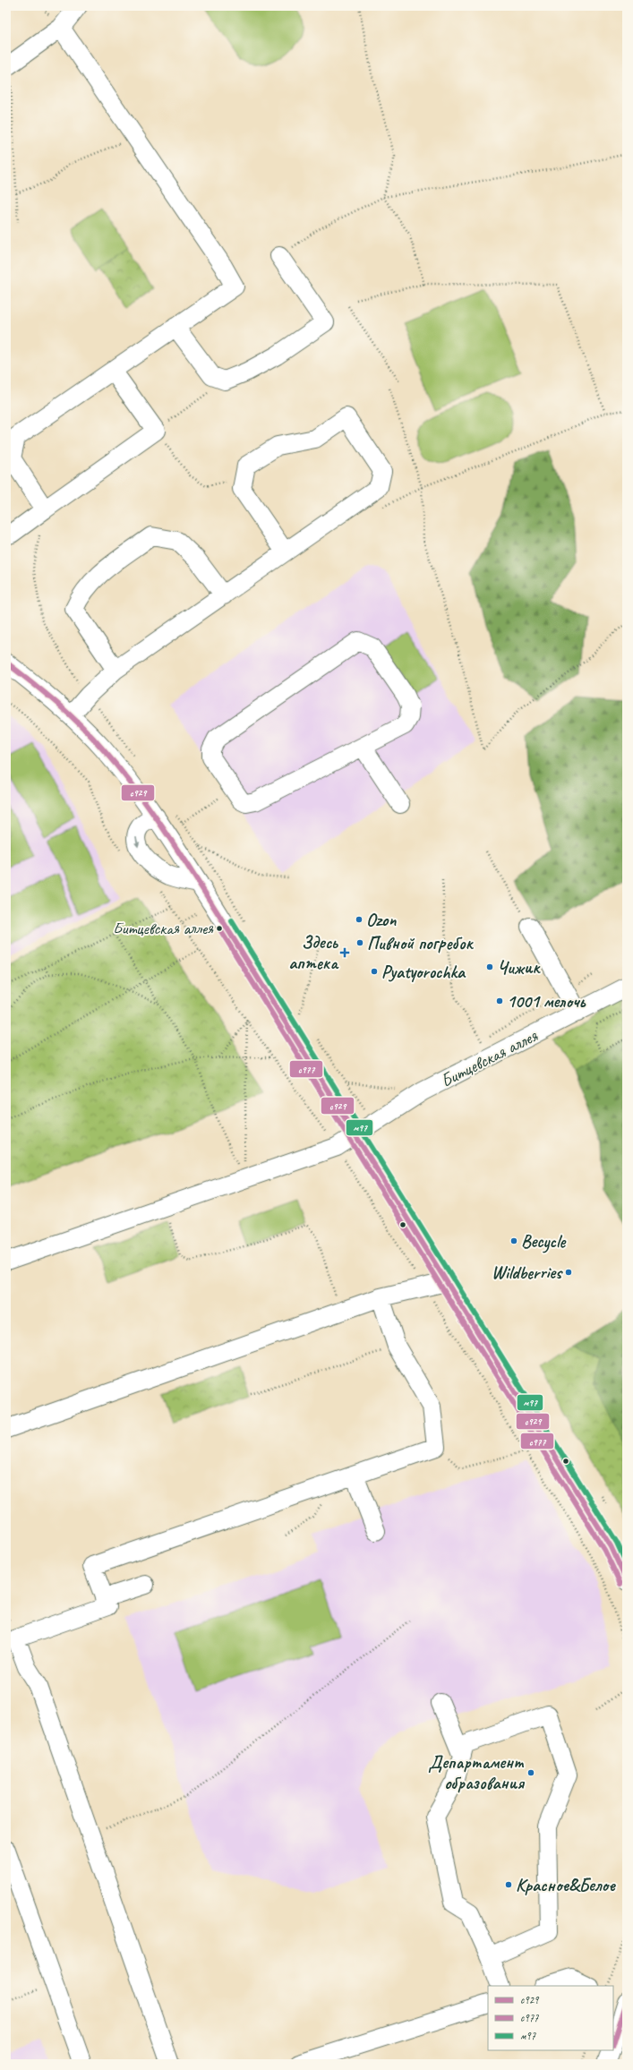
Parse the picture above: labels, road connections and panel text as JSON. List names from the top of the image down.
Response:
{
  "streets": {
    "street": ["Битцевская аллея"]
  },
  "places": {
    "other": [
      "Ozon",
      "Битцевская аллея",
      "Пивной погребок",
      "Чижик",
      "Pyatyorochka",
      "1001 мелочь",
      "Becycle",
      "Wildberries",
      "Департамент образования",
      "Красное&Белое"
    ],
    "health": ["Здесь аптека"]
  },
  "lines": ["transit line с929", "transit line м97", "transit line с977"],
  "legend": ["с929", "с977", "м97"]
}
